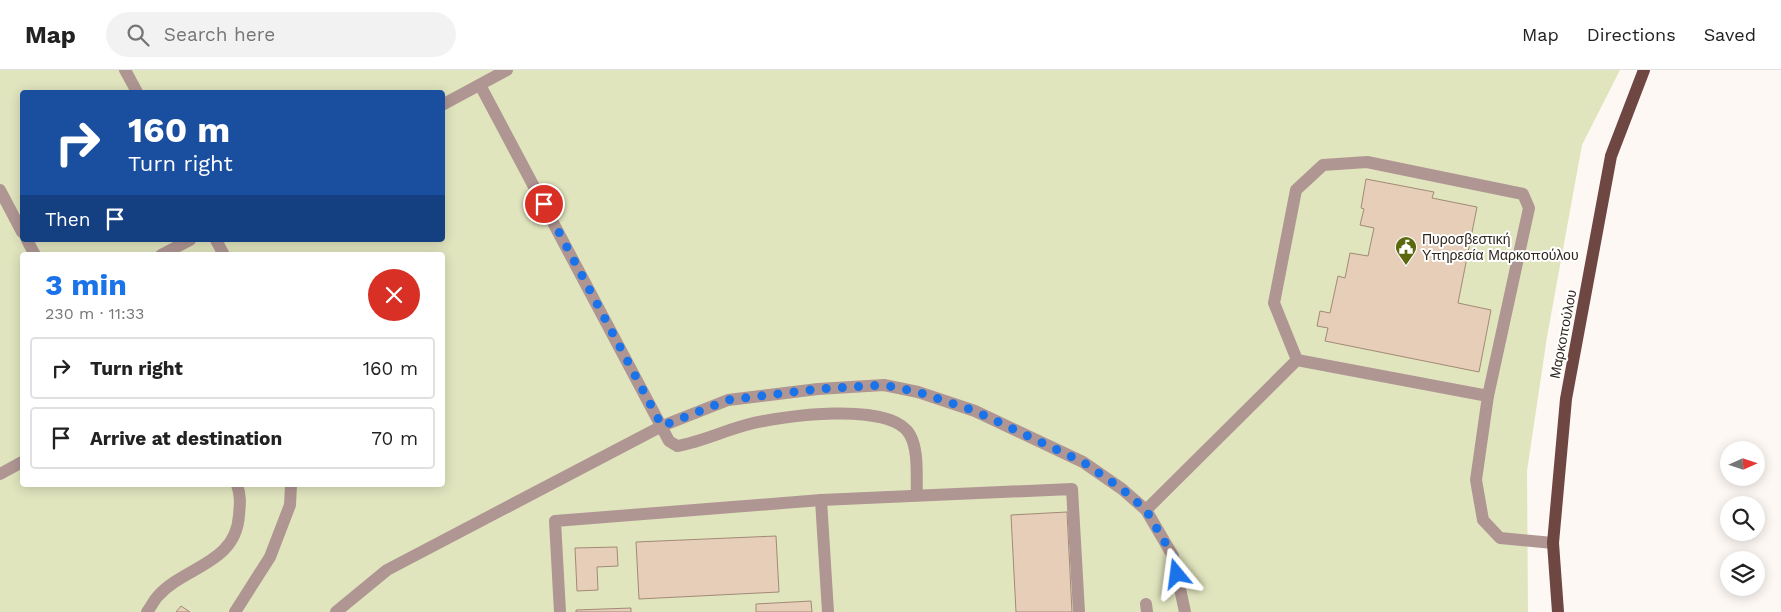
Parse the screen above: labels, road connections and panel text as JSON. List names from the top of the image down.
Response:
{
  "streets": {
    "main road": ["Μαρκοπούλου"]
  },
  "places": {
    "public building": ["Πυροσβεστική Υπηρεσία Μαρκοπούλου"]
  },
  "north": "right",
  "page": {
    "header": "Map",
    "search": "Search here",
    "nav": ["Map", "Directions", "Saved"],
    "turn": ["160 m", "Turn right"],
    "then": "Then",
    "heading": ["3 min", "230 m · 11:33"],
    "list": [
      {
        "name": "Turn right",
        "value": "160 m"
      },
      {
        "name": "Arrive at destination",
        "value": "70 m"
      }
    ]
  }
}
